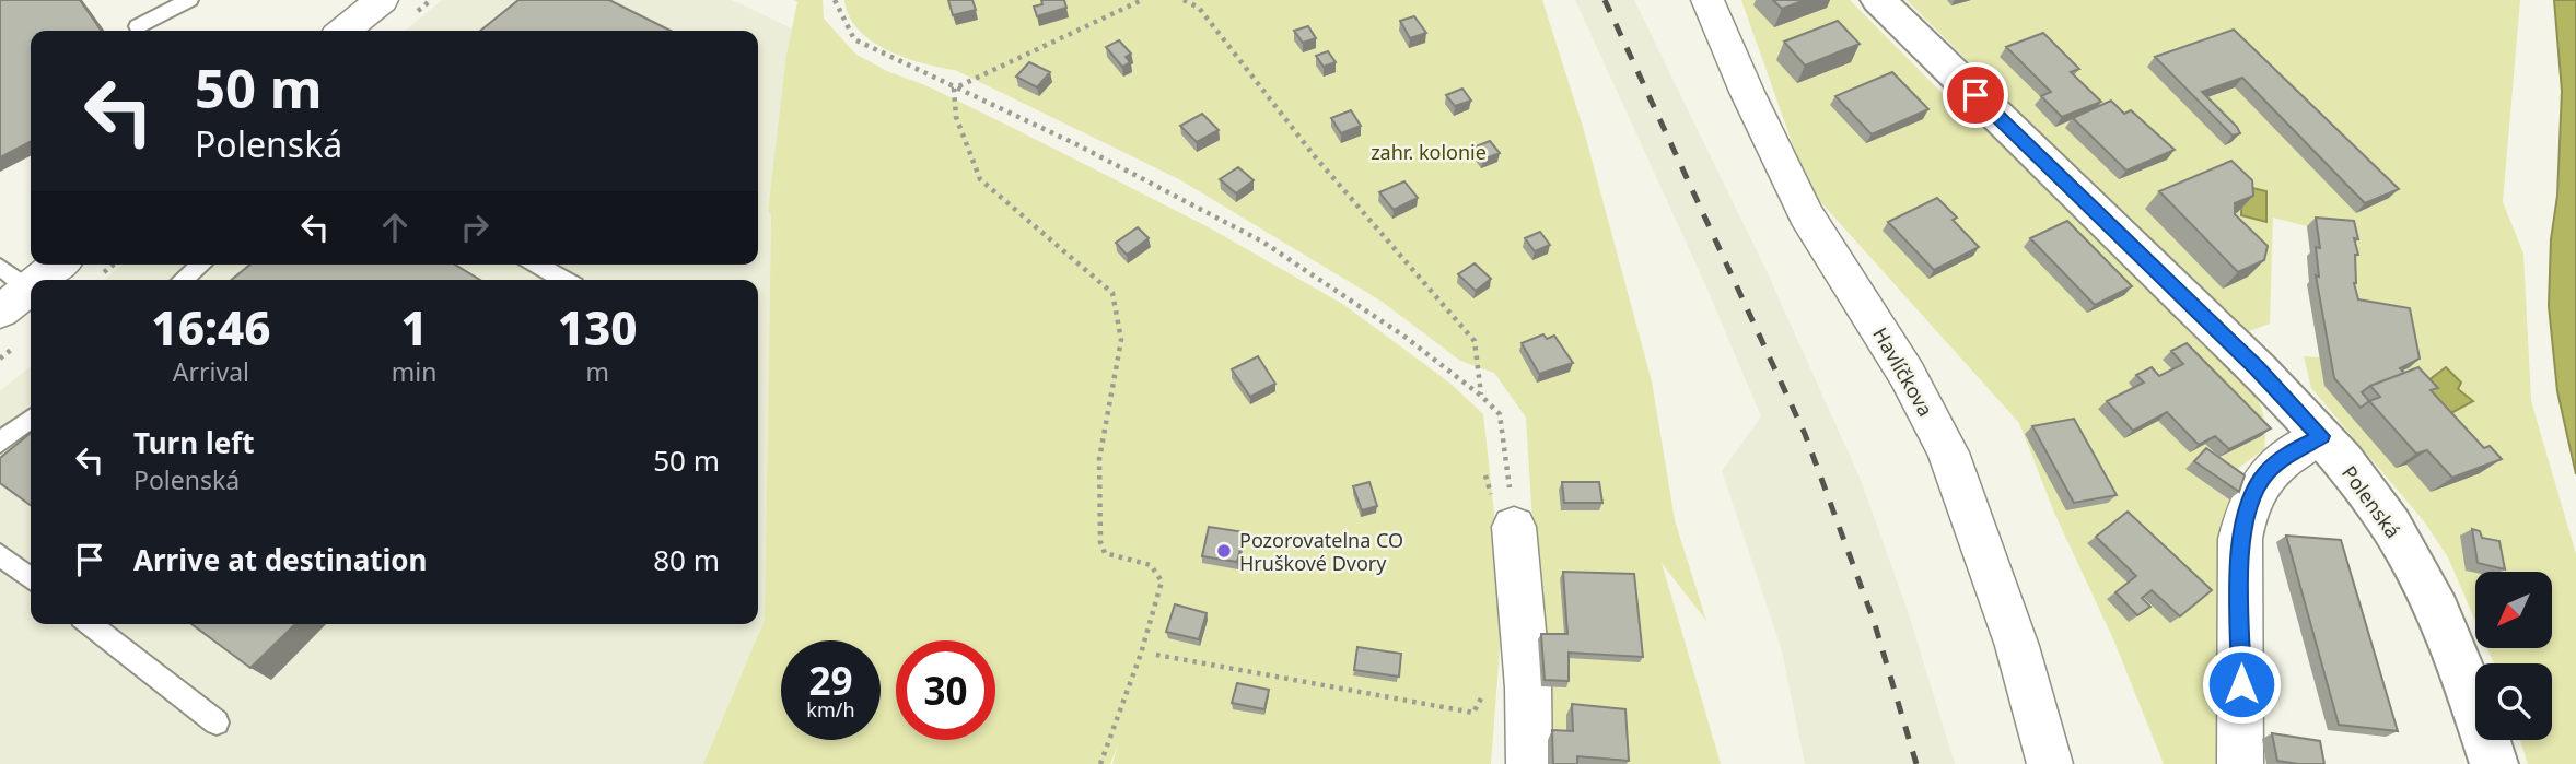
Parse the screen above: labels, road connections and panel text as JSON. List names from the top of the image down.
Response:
{
  "streets": {
    "street": ["Havlíčkova", "Polenská"]
  },
  "parks": ["zahr. kolonie"],
  "places": ["Pozorovatelna CO Hruškové Dvory"],
  "north": "bottom left",
  "page": {
    "turn": ["50 m", "Polenská"],
    "eta": [
      "16:46",
      "Arrival",
      "1",
      "min",
      "130",
      "m"
    ],
    "list": [
      {
        "name": "Turn left",
        "note": "Polenská",
        "value": "50 m"
      },
      {
        "name": "Arrive at destination",
        "value": "80 m"
      }
    ],
    "speed": "29 km/h",
    "limit": "30"
  }
}
